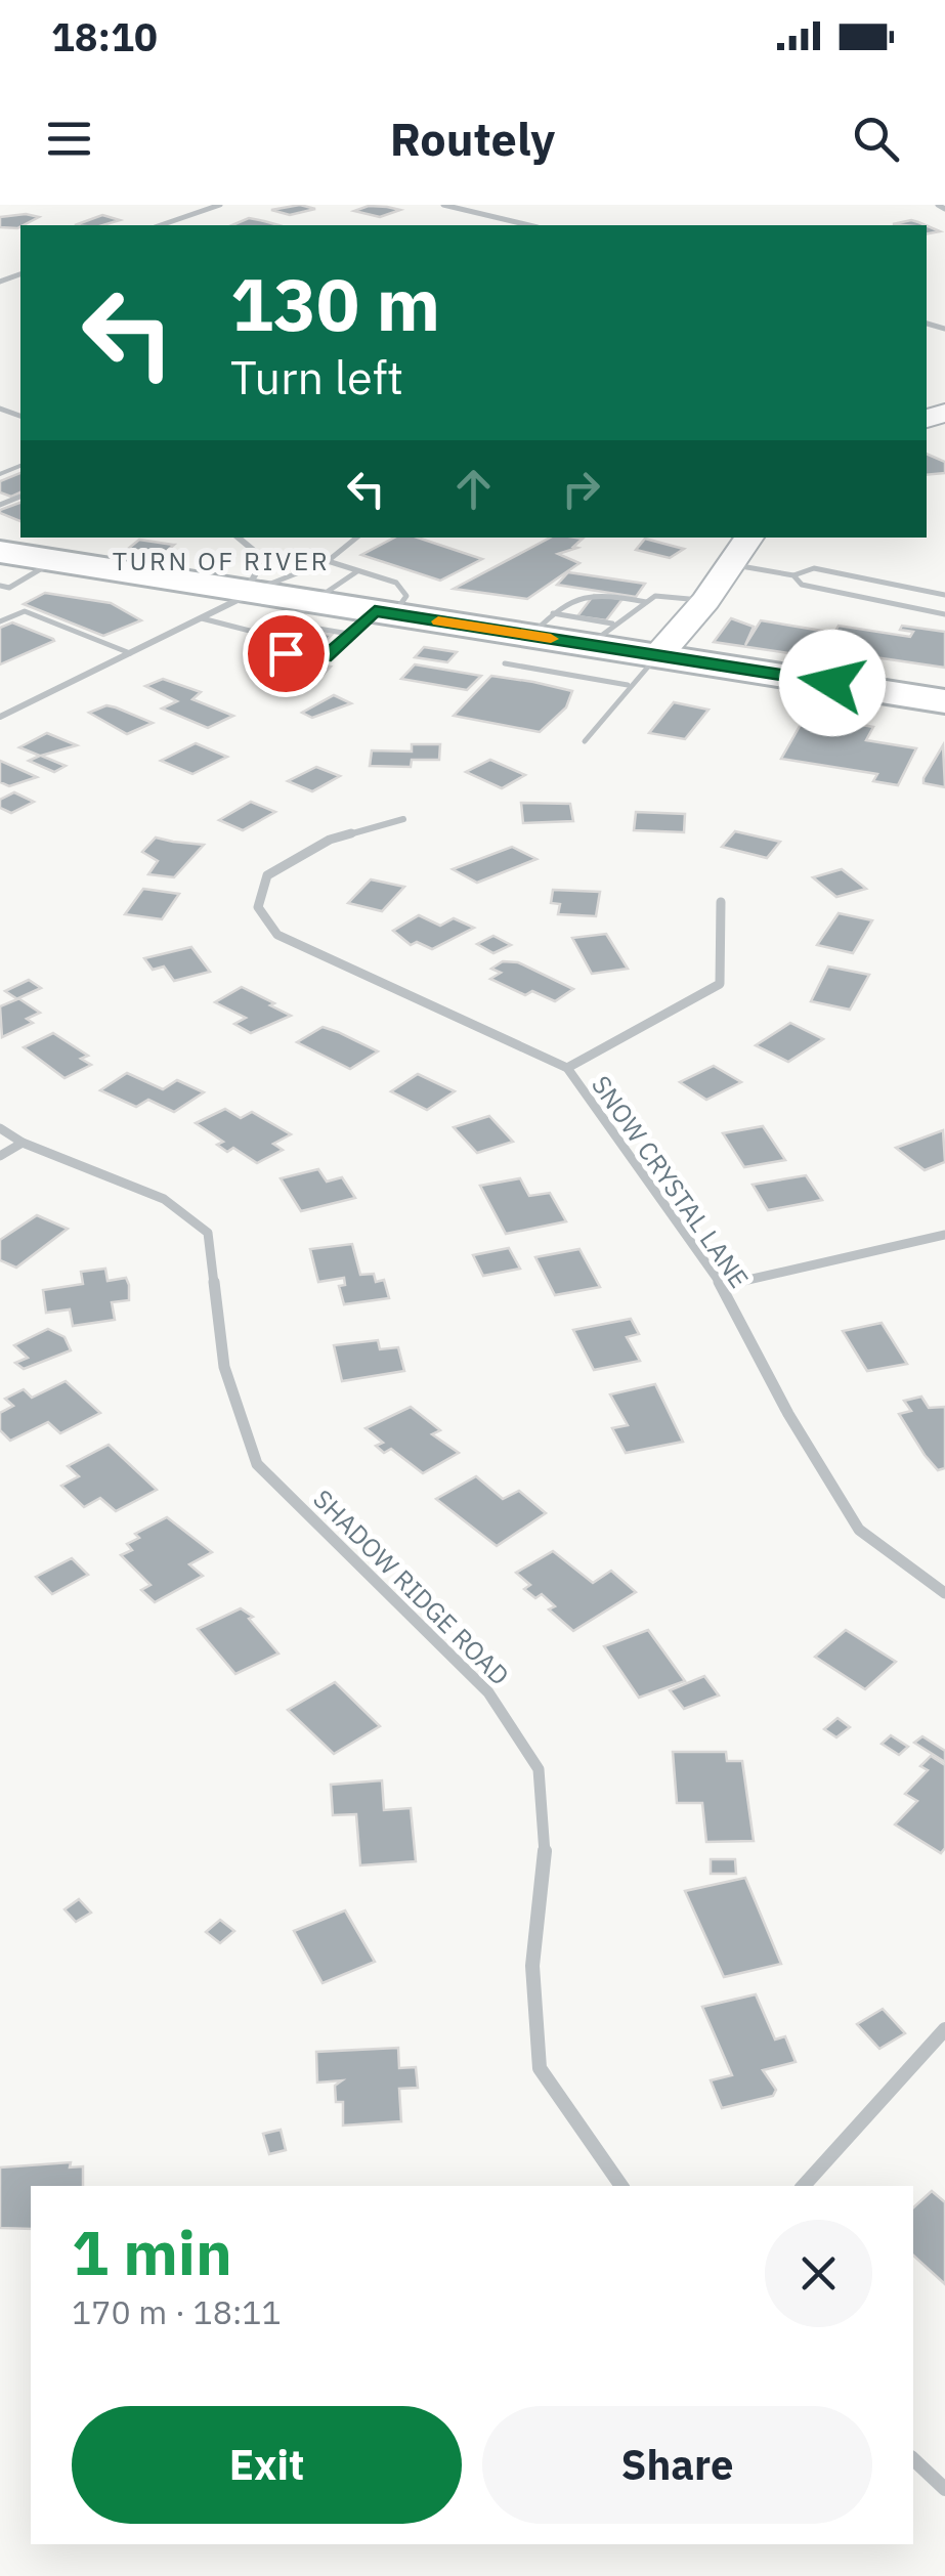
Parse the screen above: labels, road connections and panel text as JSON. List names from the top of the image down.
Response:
{
  "streets": {
    "street": ["SNOW CRYSTAL LANE", "SHADOW RIDGE ROAD"]
  },
  "districts": ["TURN OF RIVER"],
  "page": {
    "status": "18:10",
    "header": "Routely",
    "turn": ["130 m", "Turn left"],
    "heading": ["1 min", "170 m · 18:11"],
    "buttons": ["Exit", "Share"]
  }
}
